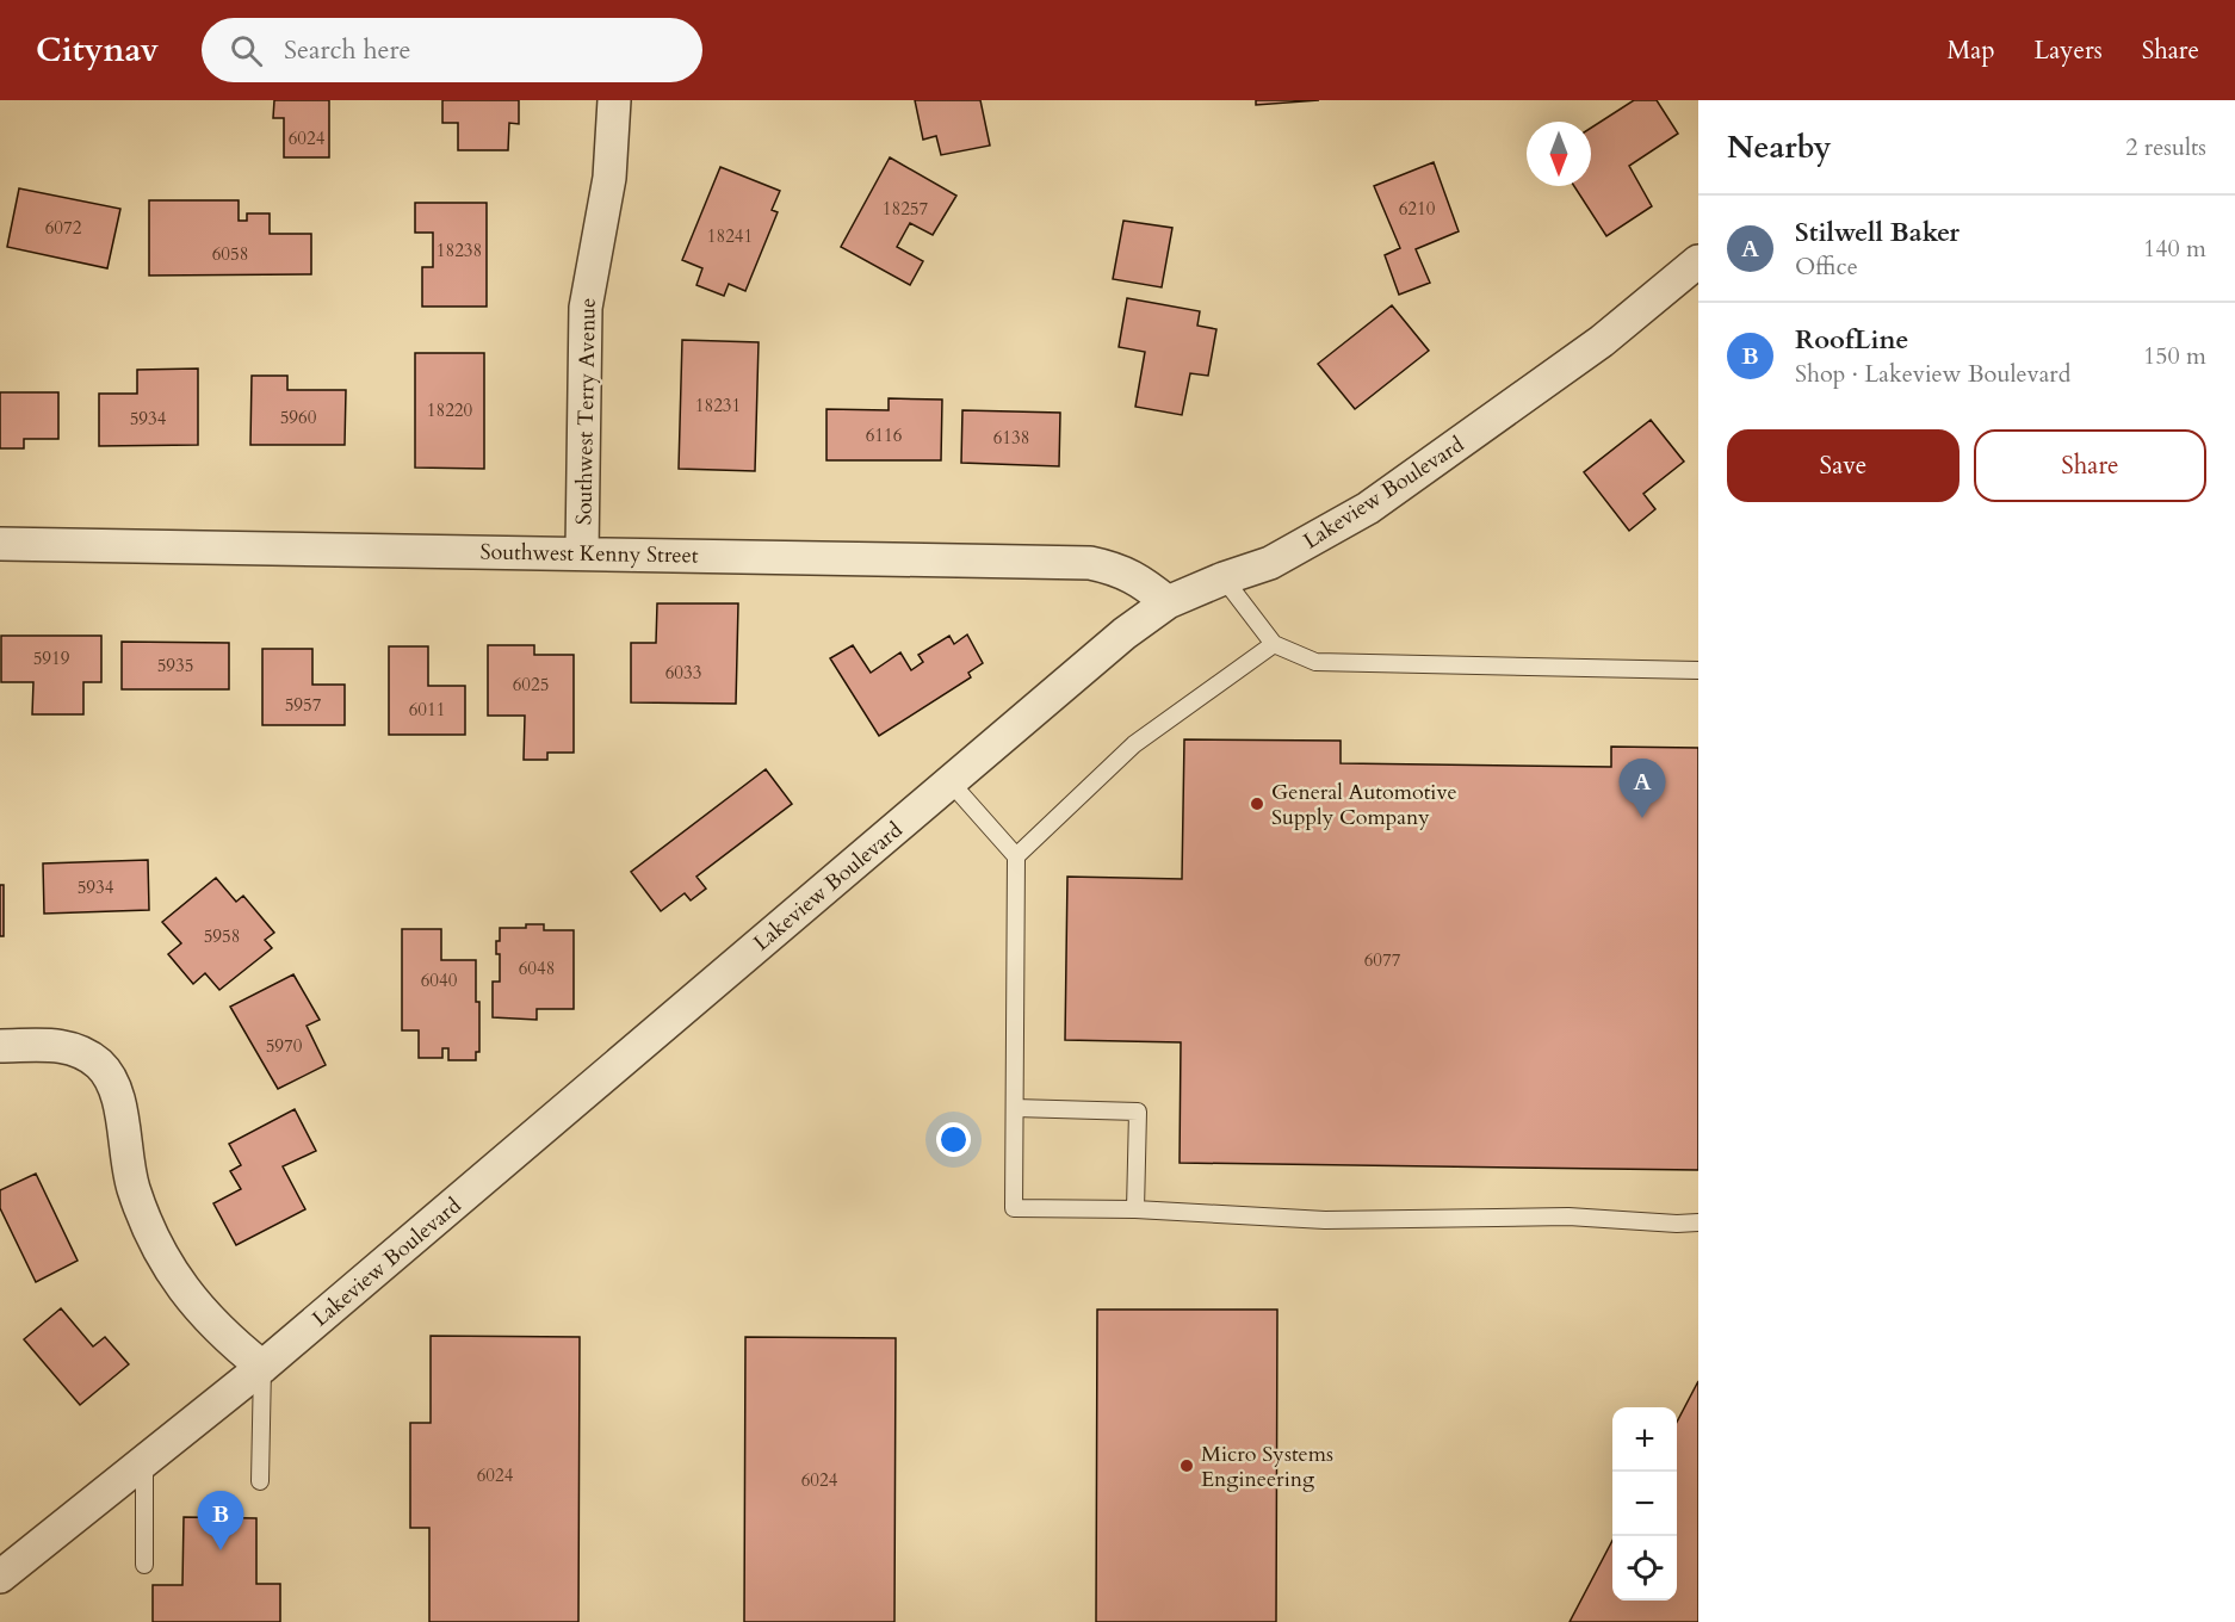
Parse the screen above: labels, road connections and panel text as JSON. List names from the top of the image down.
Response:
{
  "streets": {
    "street": ["Southwest Terry Avenue", "Lakeview Boulevard", "Southwest Kenny Street"]
  },
  "crossings": [
    ["Southwest Terry Avenue", "Southwest Kenny Street"],
    ["Lakeview Boulevard", "Southwest Kenny Street"]
  ],
  "places": ["General Automotive Supply Company", "Micro Systems Engineering"],
  "house_numbers": [
    "6024",
    "18257",
    "6210",
    "6072",
    "18241",
    "18238",
    "6058",
    "18231",
    "18220",
    "5960",
    "5934",
    "6116",
    "6138",
    "5919",
    "5935",
    "6033",
    "6025",
    "5957",
    "6011",
    "5934",
    "5958",
    "6077",
    "6048",
    "6040",
    "5970",
    "6024",
    "6024"
  ],
  "north": "bottom",
  "page": {
    "header": "Citynav",
    "search": "Search here",
    "nav": ["Map", "Layers", "Share"],
    "heading": ["Nearby", "2 results"],
    "list": [
      {
        "mark": "A",
        "name": "Stilwell Baker",
        "note": "Office",
        "value": "140 m"
      },
      {
        "mark": "B",
        "name": "RoofLine",
        "note": "Shop · Lakeview Boulevard",
        "value": "150 m"
      }
    ],
    "buttons": ["Save", "Share"],
    "pins": ["A", "B"],
    "map_buttons": ["+", "−"]
  }
}
